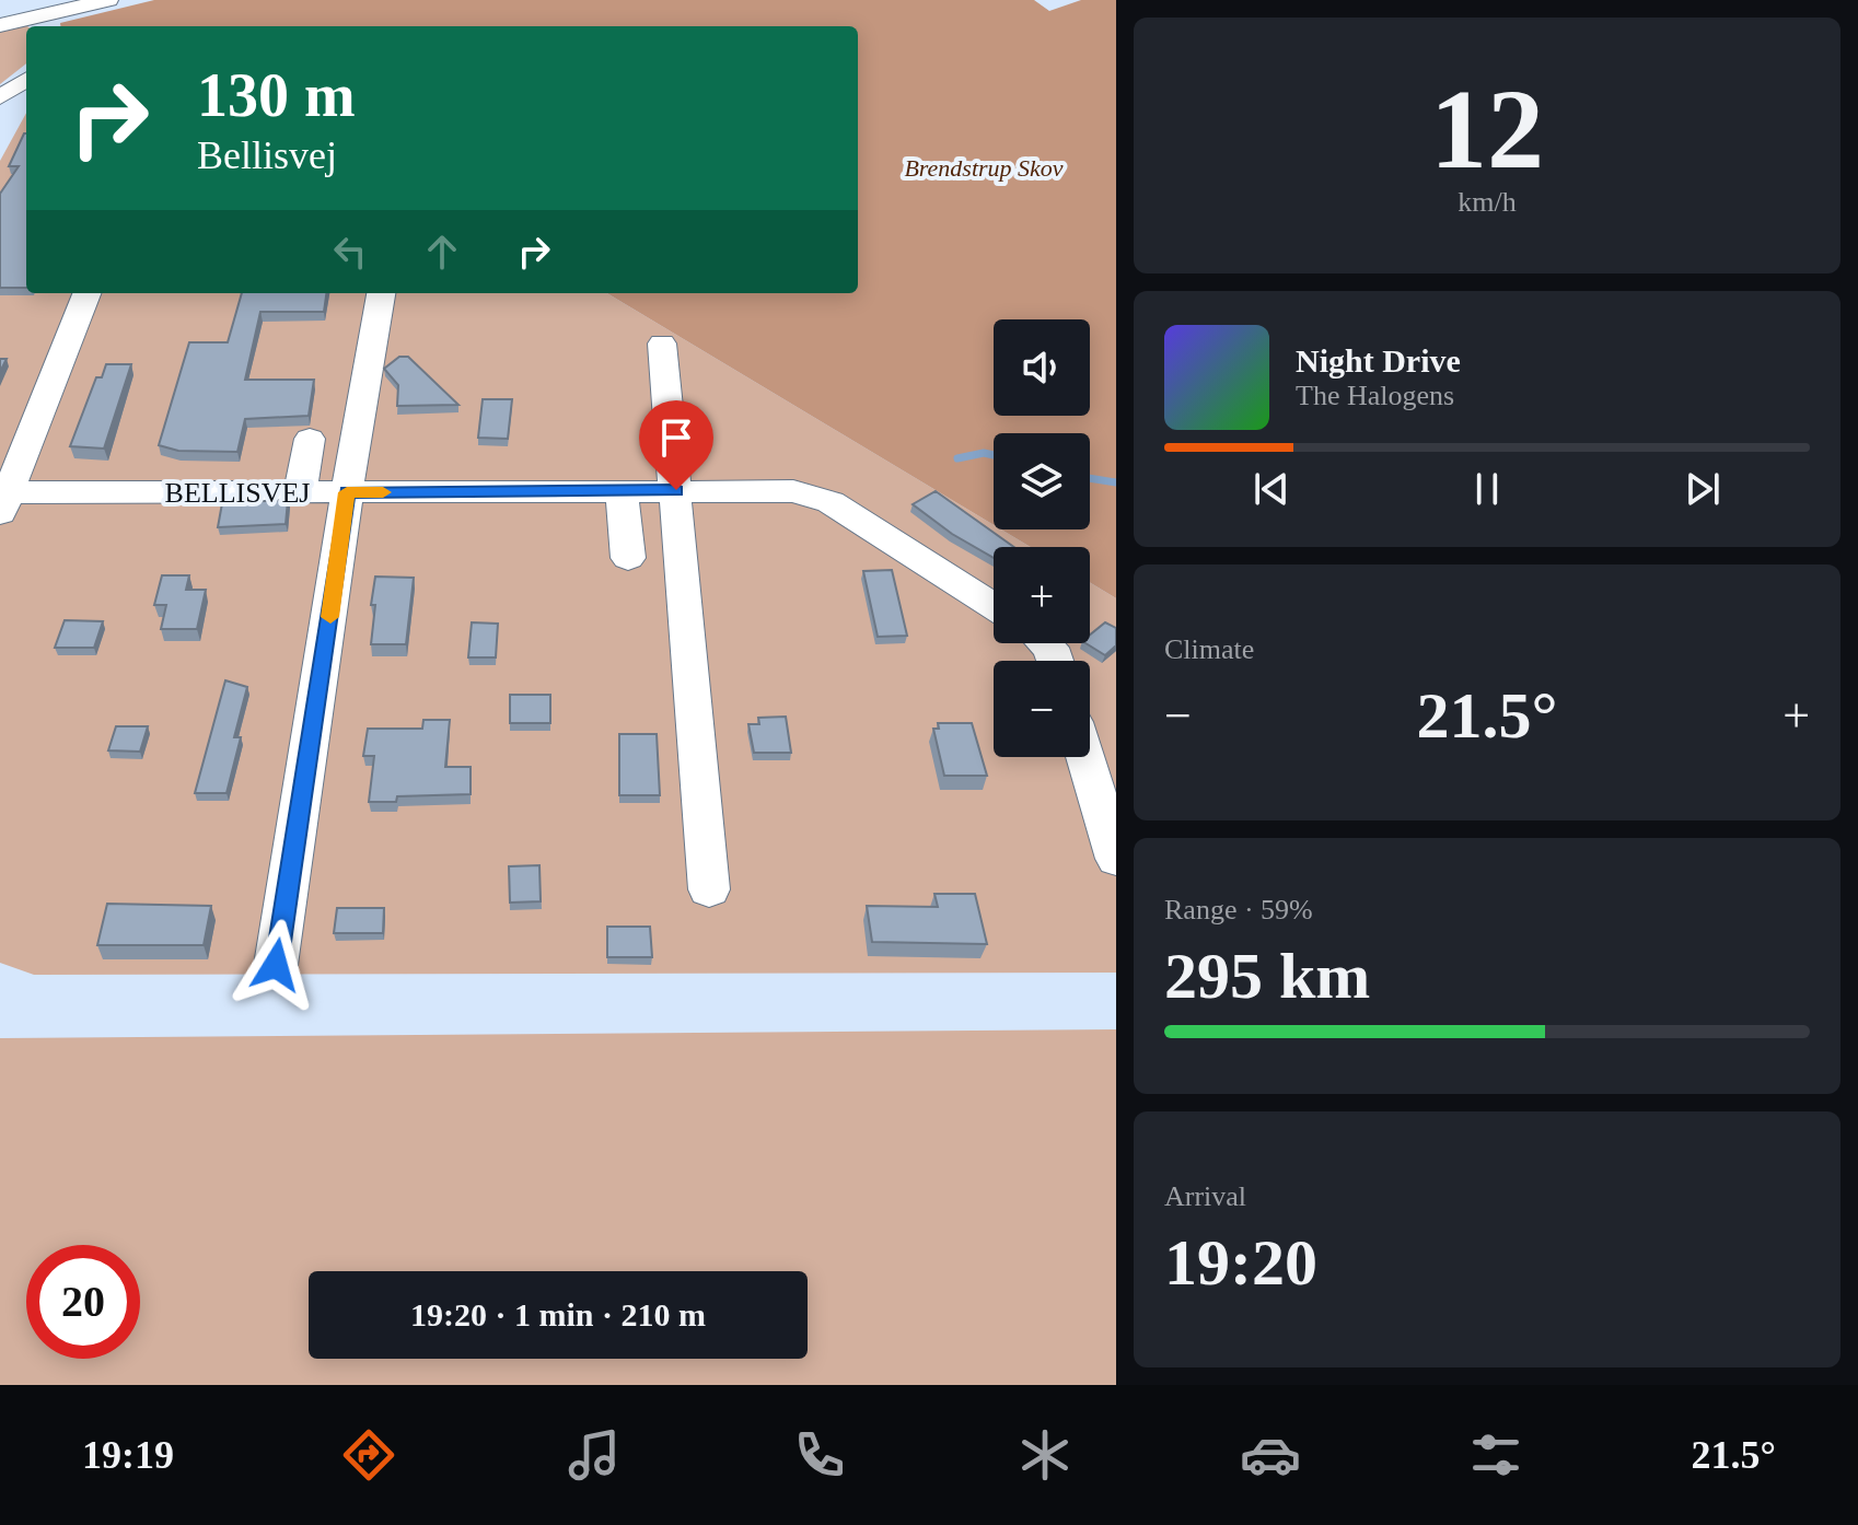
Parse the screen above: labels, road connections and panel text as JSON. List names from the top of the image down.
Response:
{
  "streets": {
    "street": ["BELLISVEJ"]
  },
  "parks": ["Brendstrup Skov"],
  "page": {
    "tile": [
      ["12", "km/h"],
      "Climate",
      ["Range · 59%", "295 km"],
      ["Arrival", "19:20"]
    ],
    "turn": ["130 m", "Bellisvej"],
    "map_buttons": ["+", "−"],
    "song": ["Night Drive", "The Halogens"],
    "heat": ["−", "21.5°", "+"],
    "limit": "20",
    "trip": "19:20 · 1 min · 210 m",
    "tabs": ["19:19", "21.5°"]
  }
}
